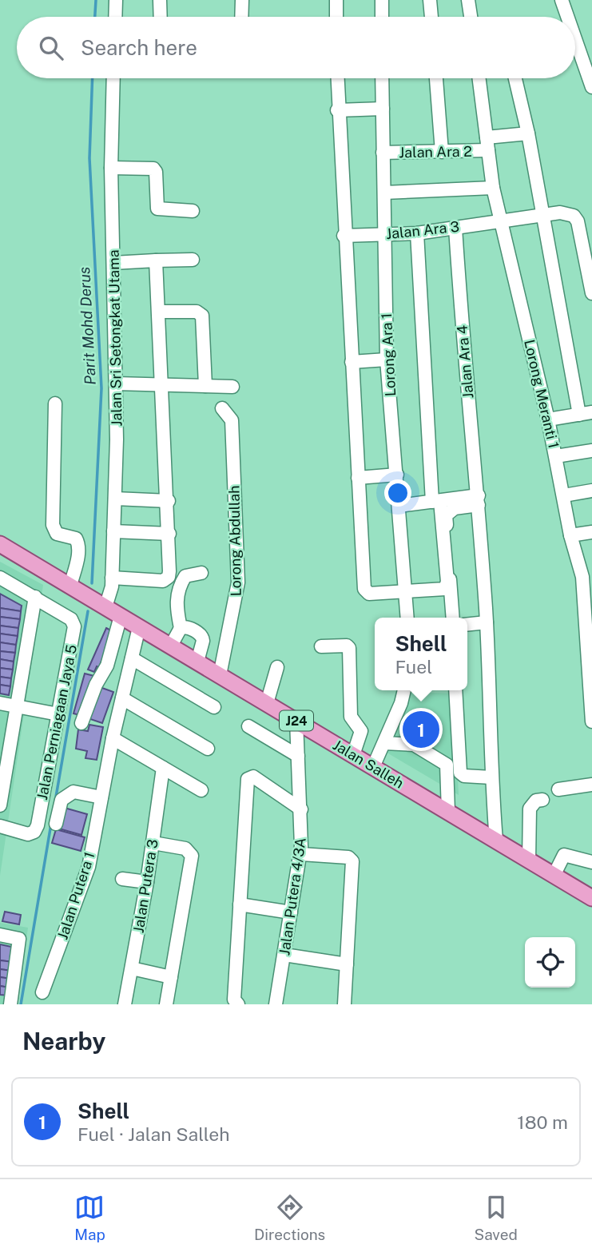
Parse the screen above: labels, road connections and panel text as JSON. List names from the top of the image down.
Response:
{
  "streets": {
    "main road": ["J24", "Jalan Salleh"],
    "street": [
      "Jalan Ara 2",
      "Jalan Ara 3",
      "Jalan Sri Setongkat Utama",
      "Lorong Ara 1",
      "Jalan Ara 4",
      "Lorong Meranti 1",
      "Lorong Abdullah",
      "Jalan Perniagaan Jaya 5",
      "Jalan Putera 3",
      "Jalan Putera 1",
      "Jalan Putera 4/3A"
    ]
  },
  "crossings": [
    ["Jalan Ara 2", "Lorong Ara 1"],
    ["Jalan Ara 2", "Lorong Meranti 1"],
    ["Jalan Ara 3", "Lorong Ara 1"],
    ["Jalan Ara 3", "Jalan Ara 4"],
    ["Jalan Ara 3", "Lorong Meranti 1"],
    ["Jalan Sri Setongkat Utama", "Jalan Salleh"],
    ["Jalan Ara 4", "Jalan Salleh"],
    ["Lorong Abdullah", "Jalan Salleh"],
    ["Jalan Salleh", "Jalan Putera 1"],
    ["Jalan Salleh", "Jalan Putera 4/3A"]
  ],
  "water": ["Parit Mohd Derus"],
  "page": {
    "search": "Search here",
    "popup": ["Shell", "Fuel"],
    "pins": "1",
    "heading": "Nearby",
    "list": [
      {
        "mark": "1",
        "name": "Shell",
        "note": "Fuel · Jalan Salleh",
        "value": "180 m"
      }
    ],
    "nav": ["Map", "Directions", "Saved"]
  }
}
